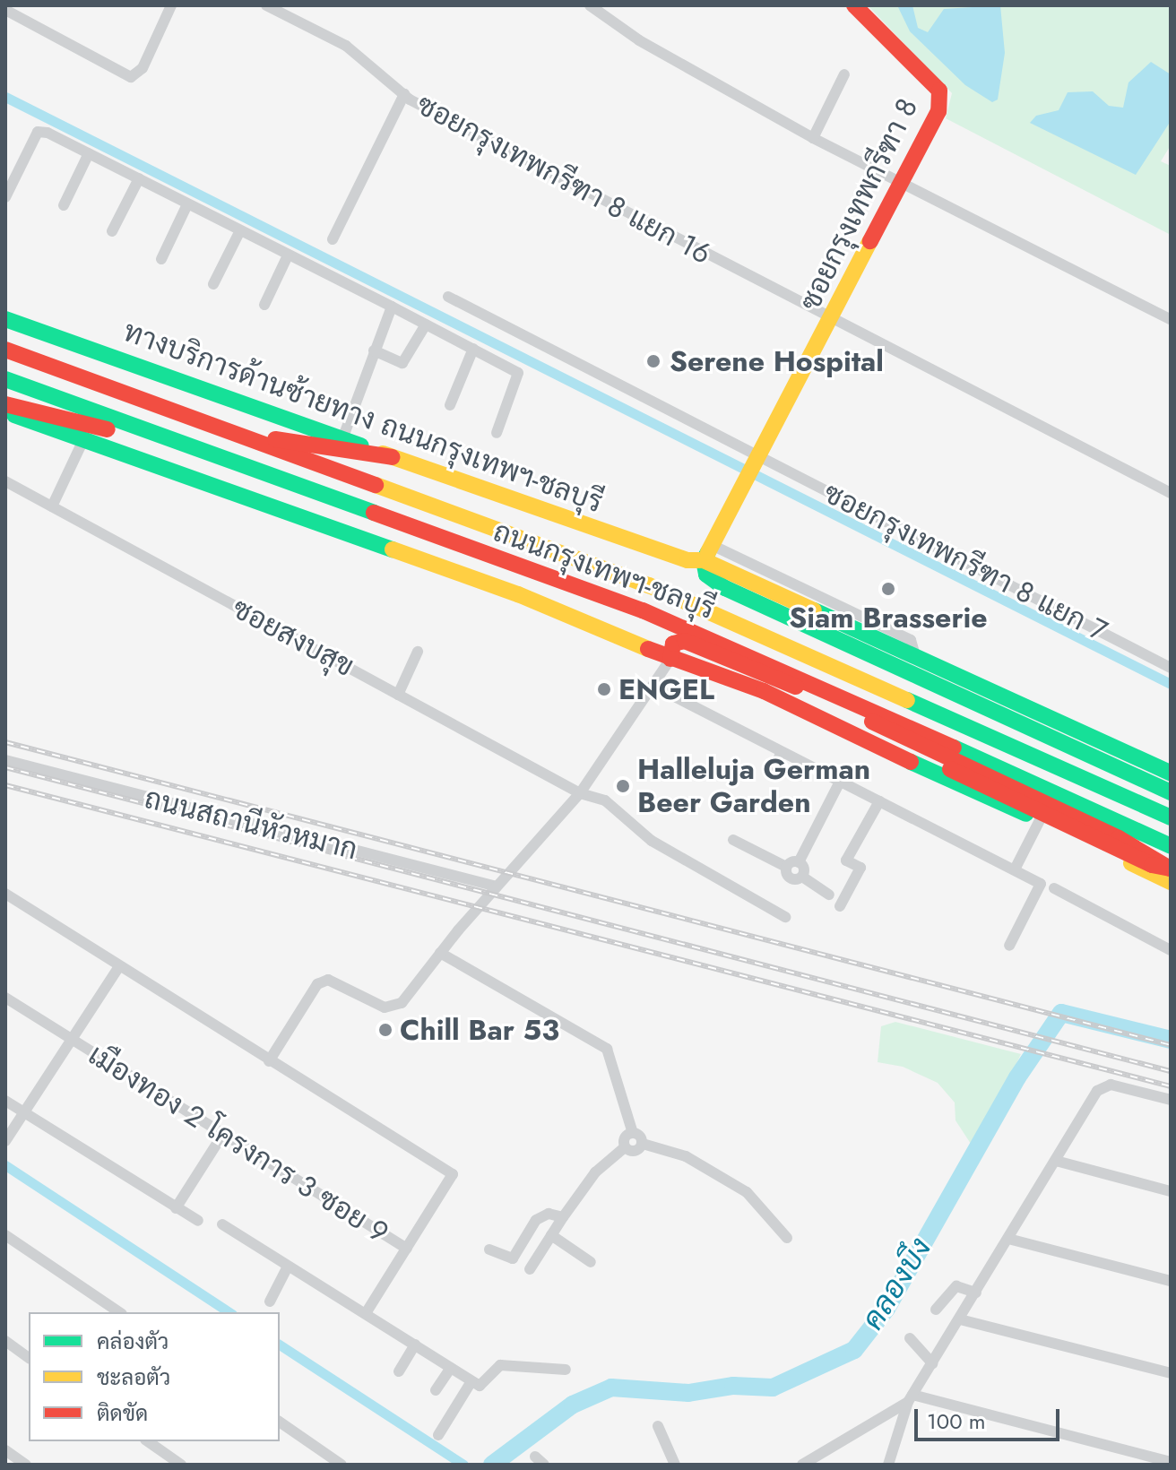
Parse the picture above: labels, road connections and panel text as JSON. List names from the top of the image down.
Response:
{
  "streets": {
    "main road": ["ซอยกรุงเทพกรีฑา 8", "ทางบริการด้านซ้ายทาง ถนนกรุงเทพฯ-ชลบุรี", "ถนนกรุงเทพฯ-ชลบุรี"],
    "street": [
      "ซอยกรุงเทพกรีฑา 8 แยก 16",
      "ซอยกรุงเทพกรีฑา 8 แยก 7",
      "ซอยสงบสุข",
      "ถนนสถานีหัวหมาก",
      "เมืองทอง 2 โครงการ 3 ซอย 9"
    ]
  },
  "crossings": [
    ["ซอยกรุงเทพกรีฑา 8 แยก 16", "ซอยกรุงเทพกรีฑา 8"],
    ["ซอยกรุงเทพกรีฑา 8", "ทางบริการด้านซ้ายทาง ถนนกรุงเทพฯ-ชลบุรี"],
    ["ซอยกรุงเทพกรีฑา 8", "ซอยกรุงเทพกรีฑา 8 แยก 7"]
  ],
  "water": ["คลองบึง"],
  "places": [
    "Serene Hospital",
    "Siam Brasserie",
    "ENGEL",
    "Halleluja German Beer Garden",
    "Chill Bar 53"
  ],
  "legend": ["คล่องตัว", "ชะลอตัว", "ติดขัด"],
  "scale_bar": "100 m"
}
